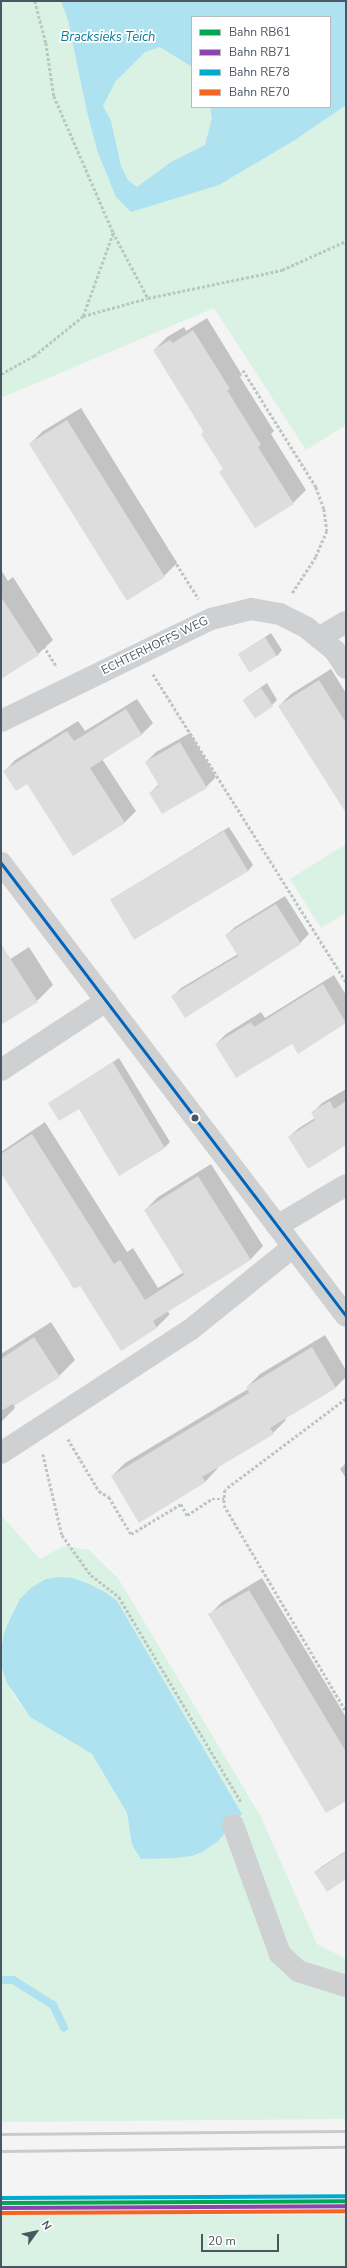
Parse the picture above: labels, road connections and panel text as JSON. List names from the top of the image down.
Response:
{
  "streets": {
    "street": ["ECHTERHOFFS WEG"]
  },
  "water": ["Bracksieks Teich"],
  "lines": [
    "rail line RE78",
    "rail line RB61",
    "rail line RB71",
    "rail line RE70"
  ],
  "legend": [
    "Bahn RB61",
    "Bahn RB71",
    "Bahn RE78",
    "Bahn RE70"
  ],
  "scale_bar": "20 m",
  "north": "top right"
}
